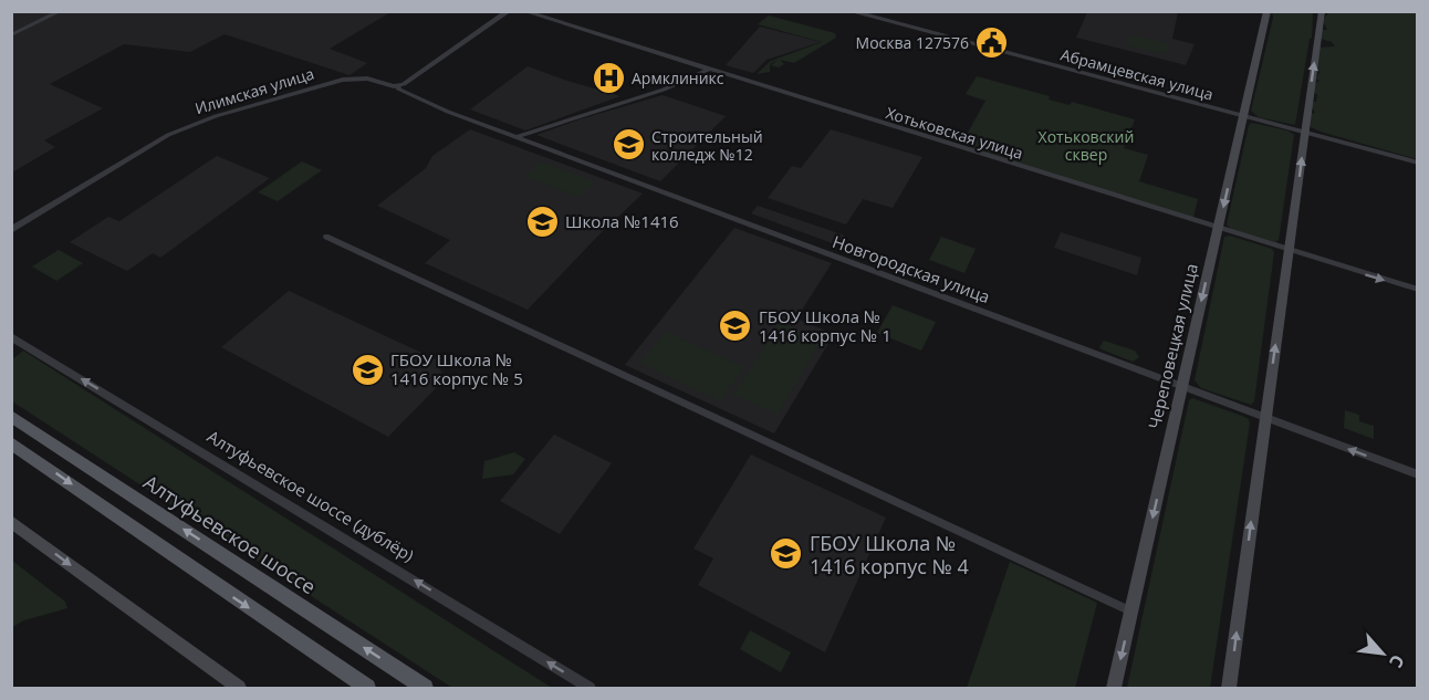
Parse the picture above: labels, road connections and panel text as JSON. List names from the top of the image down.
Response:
{
  "streets": {
    "main road": ["Череповецкая улица", "Алтуфьевское шоссе"],
    "street": [
      "Абрамцевская улица",
      "Илимская улица",
      "Хотьковская улица",
      "Новгородская улица",
      "Алтуфьевское шоссе (дублёр)"
    ]
  },
  "crossings": [
    ["Абрамцевская улица", "Череповецкая улица"],
    ["Илимская улица", "Новгородская улица"],
    ["Хотьковская улица", "Череповецкая улица"],
    ["Новгородская улица", "Череповецкая улица"]
  ],
  "one_way": ["Алтуфьевское шоссе (дублёр)"],
  "parks": ["Хотьковский сквер"],
  "places": {
    "public building": ["Москва 127576"],
    "hospital": ["Армклиникс"],
    "school or university": [
      "Строительный колледж №12",
      "Школа №1416",
      "ГБОУ Школа № 1416 корпус № 1",
      "ГБОУ Школа № 1416 корпус № 5",
      "ГБОУ Школа № 1416 корпус № 4"
    ]
  },
  "north": "bottom right"
}
